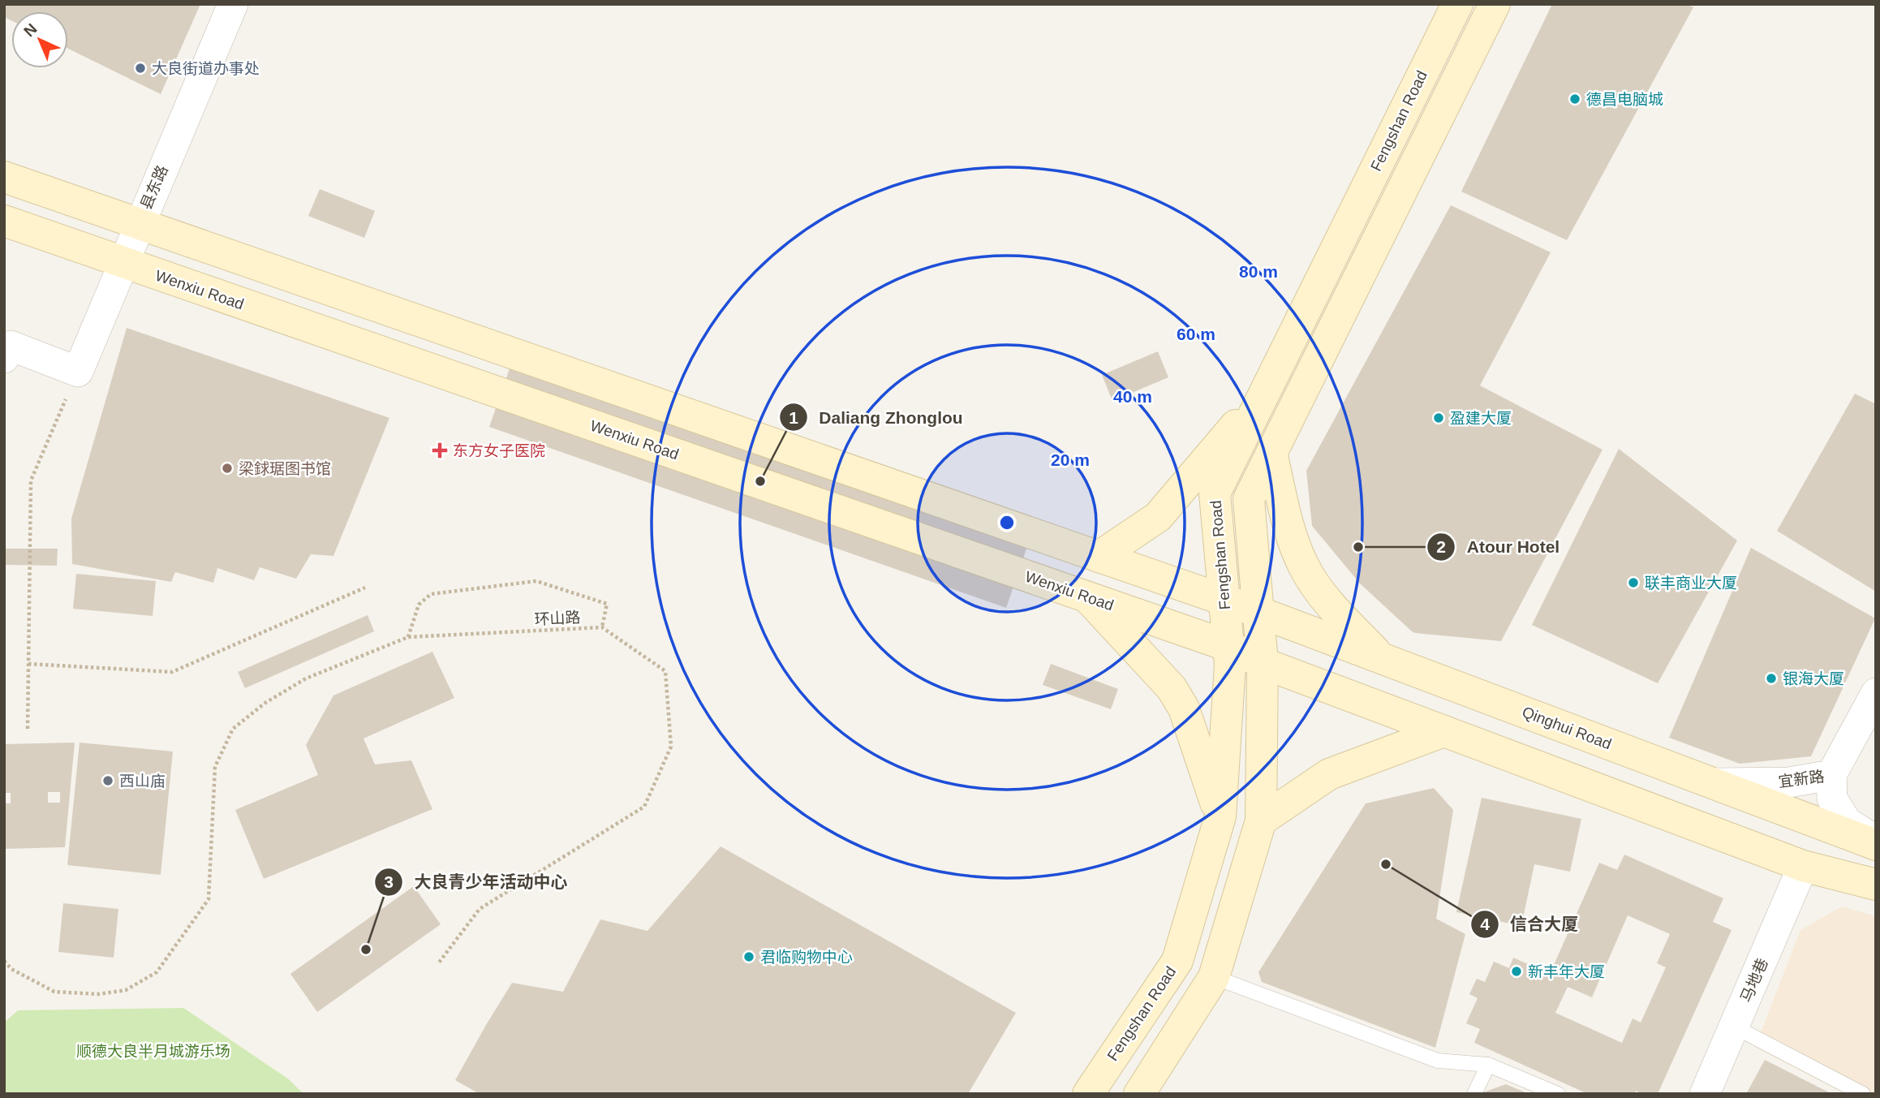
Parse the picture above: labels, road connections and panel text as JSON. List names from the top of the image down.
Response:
{
  "streets": {
    "street": [
      "Fengshan Road",
      "县东路",
      "Wenxiu Road",
      "Qinghui Road",
      "宜新路",
      "马地巷"
    ],
    "path": ["环山路"]
  },
  "crossings": [
    ["Fengshan Road", "Wenxiu Road"],
    ["县东路", "Wenxiu Road"],
    ["Qinghui Road", "宜新路"]
  ],
  "parks": ["顺德大良半月城游乐场"],
  "places": {
    "other": [
      "大良街道办事处",
      "德昌电脑城",
      "盈建大厦",
      "梁銶琚图书馆",
      "Daliang Zhonglou",
      "Atour Hotel",
      "联丰商业大厦",
      "银海大厦",
      "西山庙",
      "信合大厦",
      "大良青少年活动中心",
      "君临购物中心",
      "新丰年大厦"
    ],
    "health": ["东方女子医院"]
  },
  "north": "top left",
  "rings": [
    "80 m",
    "60 m",
    "40 m",
    "20 m"
  ]
}
